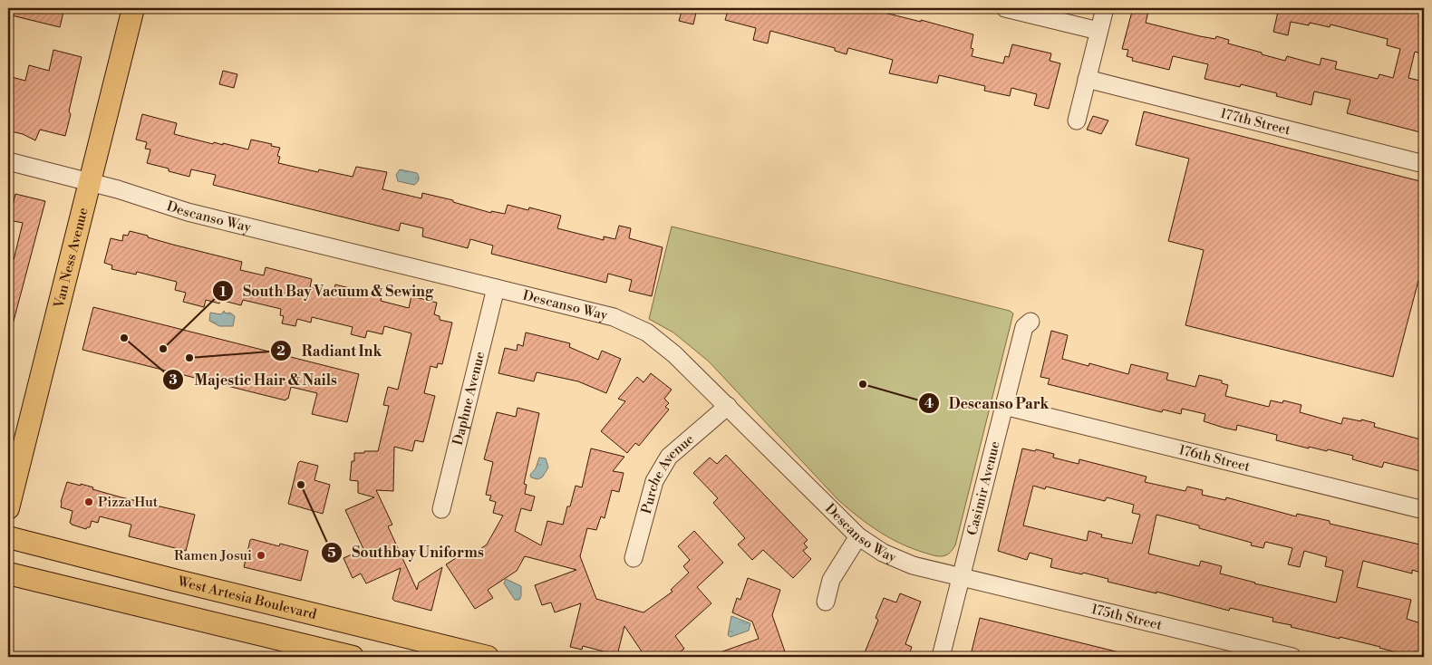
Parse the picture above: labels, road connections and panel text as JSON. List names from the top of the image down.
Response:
{
  "streets": {
    "main road": ["Van Ness Avenue", "West Artesia Boulevard"],
    "street": [
      "177th Street",
      "Descanso Way",
      "Daphne Avenue",
      "176th Street",
      "Purche Avenue",
      "Casimir Avenue",
      "175th Street"
    ]
  },
  "crossings": [
    ["Descanso Way", "Van Ness Avenue"],
    ["Descanso Way", "Daphne Avenue"],
    ["Descanso Way", "Purche Avenue"],
    ["Descanso Way", "Casimir Avenue"],
    ["Descanso Way", "175th Street"],
    ["176th Street", "Casimir Avenue"],
    ["Casimir Avenue", "175th Street"]
  ],
  "places": [
    "Majestic Hair & Nails",
    "South Bay Vacuum & Sewing",
    "Radiant Ink",
    "Descanso Park",
    "Southbay Uniforms",
    "Pizza Hut",
    "Ramen Josui"
  ]
}
